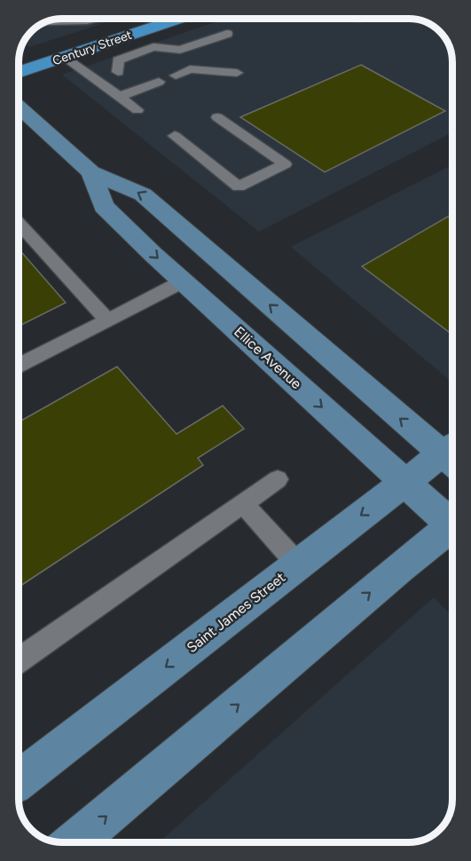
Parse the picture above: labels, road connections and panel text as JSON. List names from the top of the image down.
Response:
{
  "streets": {
    "main road": ["Century Street", "Ellice Avenue", "Saint James Street"]
  },
  "crossings": [
    ["Ellice Avenue", "Saint James Street"]
  ]
}
